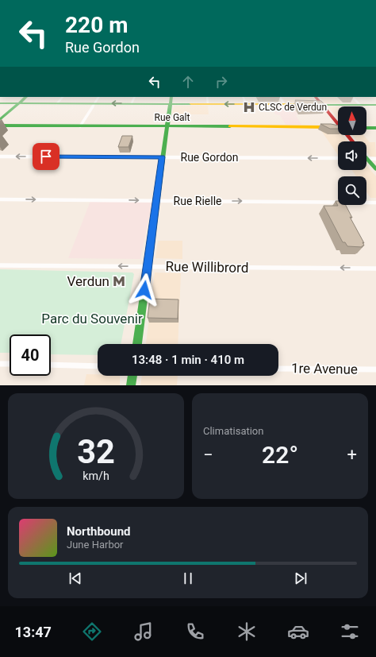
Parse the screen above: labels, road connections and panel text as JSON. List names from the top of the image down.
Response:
{
  "streets": {
    "main road": ["Rue Galt"],
    "street": [
      "Rue Gordon",
      "Rue Rielle",
      "Rue Willibrord",
      "1re Avenue"
    ]
  },
  "one_way": ["Rue Gordon", "Rue Rielle", "Rue Willibrord"],
  "parks": ["Parc du Souvenir"],
  "places": {
    "hospital": ["CLSC de Verdun"],
    "metro station": ["Verdun"]
  },
  "north": "top",
  "page": {
    "turn": ["220 m", "Rue Gordon"],
    "limit": "40",
    "trip": "13:48 · 1 min · 410 m",
    "tile": "Climatisation",
    "heat": ["−", "22°", "+"],
    "song": ["Northbound", "June Harbor"],
    "tabs": "13:47",
    "gauge": ["32", "km/h"]
  }
}
